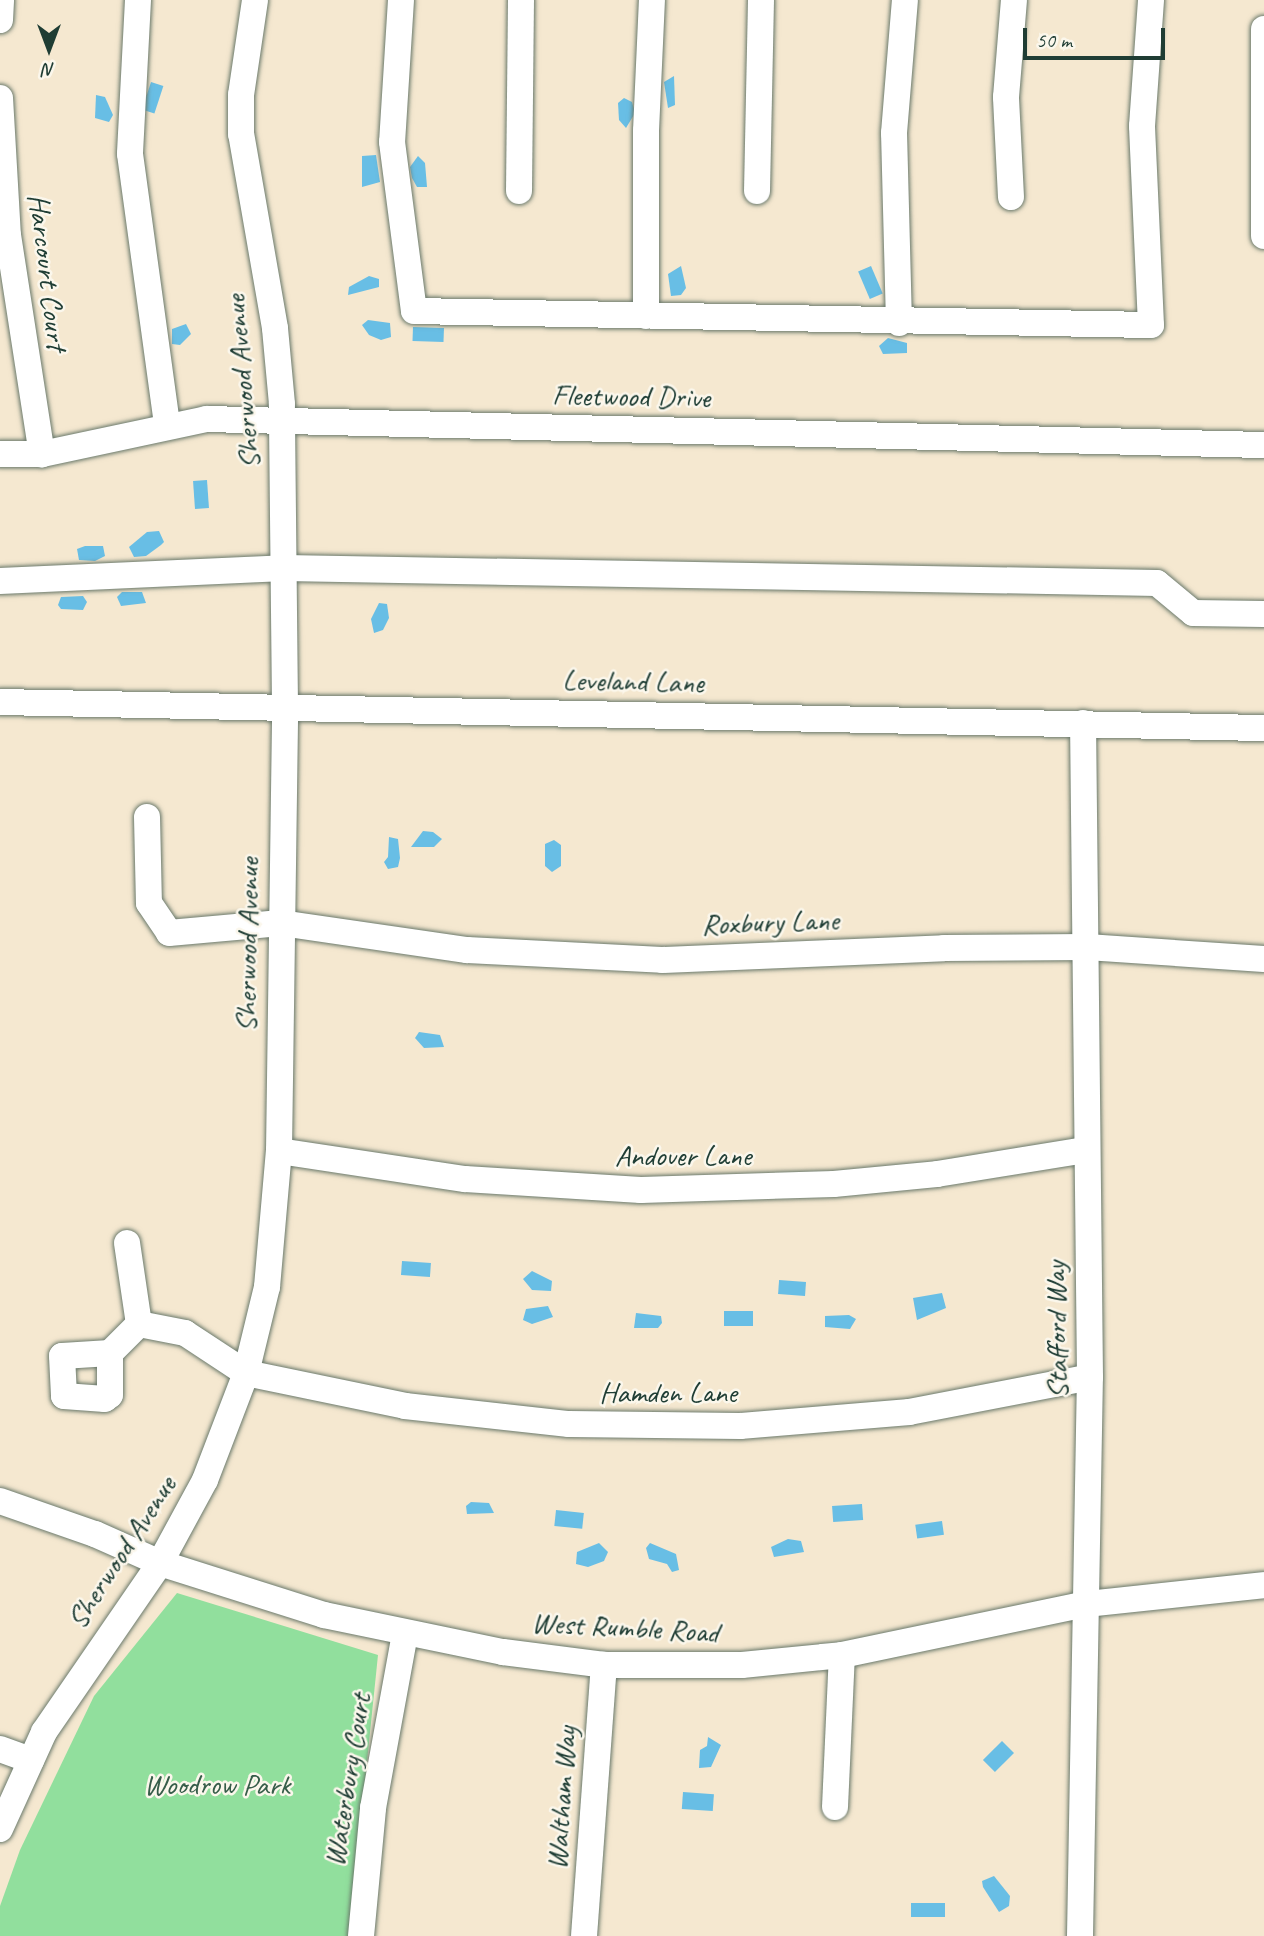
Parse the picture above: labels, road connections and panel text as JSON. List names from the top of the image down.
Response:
{
  "streets": {
    "street": [
      "Harcourt Court",
      "Sherwood Avenue",
      "Fleetwood Drive",
      "Leveland Lane",
      "Roxbury Lane",
      "Andover Lane",
      "Stafford Way",
      "Hamden Lane",
      "West Rumble Road",
      "Waterbury Court",
      "Waltham Way"
    ]
  },
  "crossings": [
    ["Harcourt Court", "Fleetwood Drive"],
    ["Sherwood Avenue", "Fleetwood Drive"],
    ["Sherwood Avenue", "Leveland Lane"],
    ["Sherwood Avenue", "Roxbury Lane"],
    ["Sherwood Avenue", "Andover Lane"],
    ["Sherwood Avenue", "Hamden Lane"],
    ["Sherwood Avenue", "West Rumble Road"],
    ["Leveland Lane", "Stafford Way"],
    ["Roxbury Lane", "Stafford Way"],
    ["Andover Lane", "Stafford Way"],
    ["Stafford Way", "Hamden Lane"],
    ["Stafford Way", "West Rumble Road"],
    ["West Rumble Road", "Waterbury Court"],
    ["West Rumble Road", "Waltham Way"]
  ],
  "parks": ["Woodrow Park"],
  "scale_bar": "50 m",
  "north": "bottom"
}
